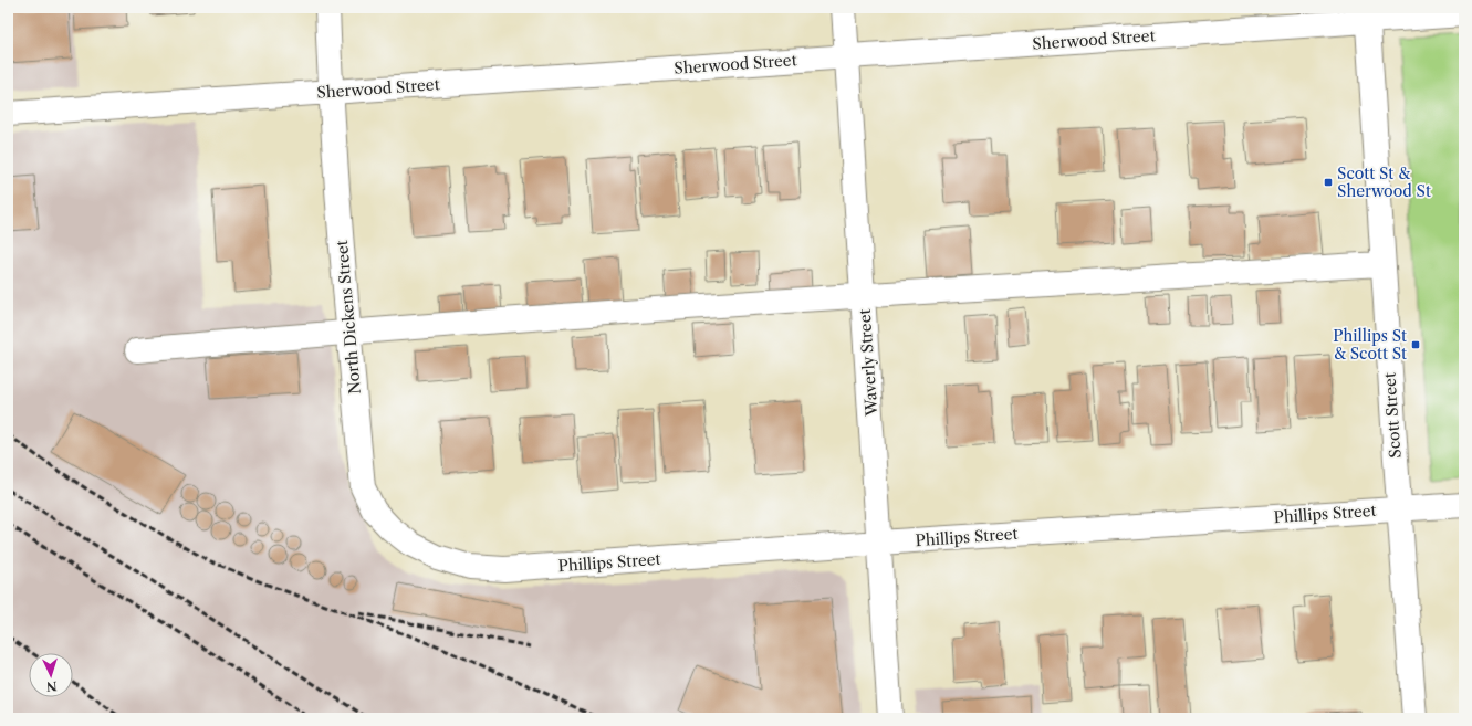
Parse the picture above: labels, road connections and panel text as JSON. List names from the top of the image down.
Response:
{
  "streets": {
    "street": [
      "Sherwood Street",
      "North Dickens Street",
      "Waverly Street",
      "Scott Street",
      "Phillips Street"
    ]
  },
  "crossings": [
    ["Sherwood Street", "North Dickens Street"],
    ["Sherwood Street", "Waverly Street"],
    ["Sherwood Street", "Scott Street"],
    ["North Dickens Street", "Phillips Street"],
    ["Waverly Street", "Phillips Street"],
    ["Scott Street", "Phillips Street"]
  ],
  "places": {
    "transit": ["Scott St & Sherwood St", "Phillips St & Scott St"]
  },
  "north": "bottom"
}
